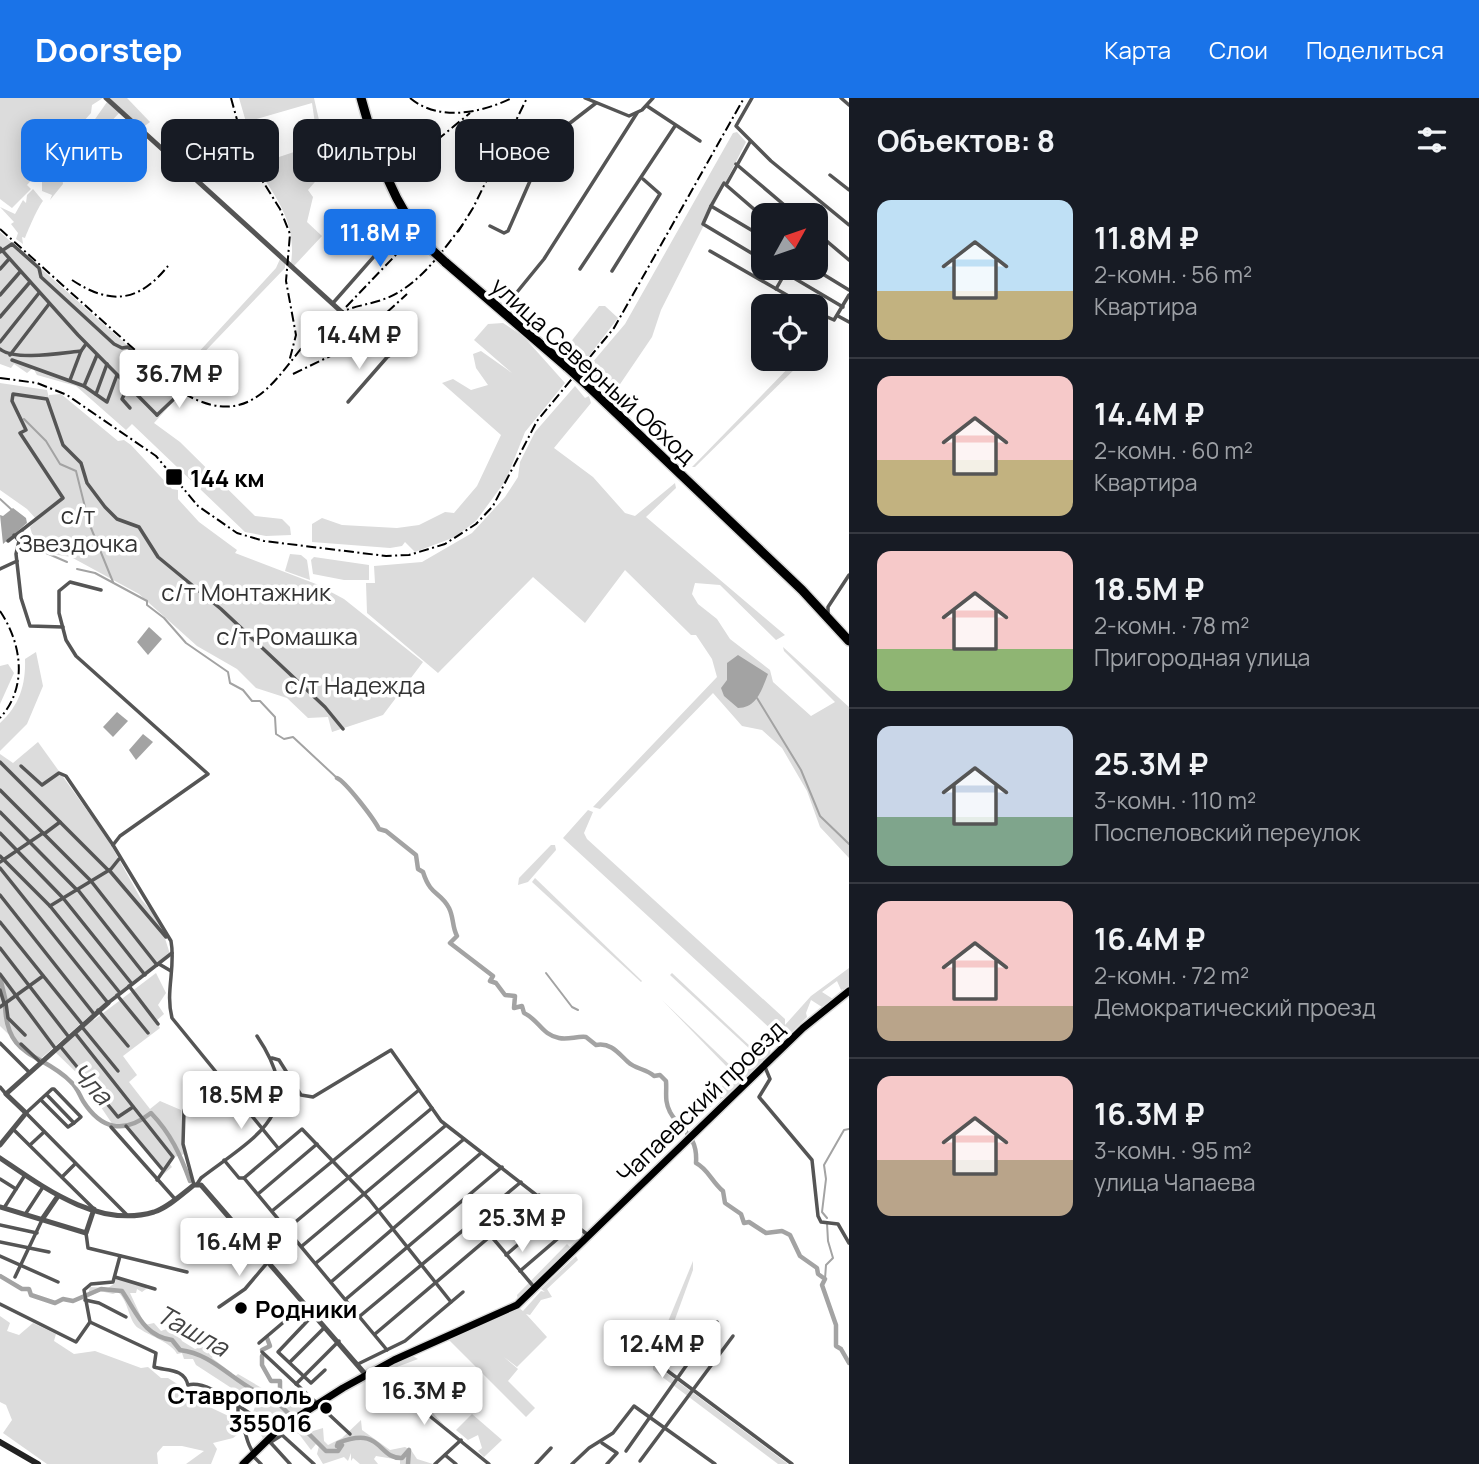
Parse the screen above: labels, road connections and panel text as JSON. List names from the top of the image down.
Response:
{
  "streets": {
    "highway": ["улица Северный Обход"],
    "main road": ["Чапаевский проезд"]
  },
  "water": ["Чла", "Ташла"],
  "parks": [
    "с/т Звездочка",
    "с/т Монтажник",
    "с/т Ромашка",
    "с/т Надежда"
  ],
  "places": {
    "transit": ["144 км"],
    "other": ["Родники", "Ставрополь 355016"]
  },
  "north": "top right",
  "page": {
    "header": "Doorstep",
    "nav": ["Карта", "Слои", "Поделиться"],
    "heading": "Объектов: 8",
    "chip": [
      "Купить",
      "Снять",
      "Фильтры",
      "Новое"
    ],
    "list": [
      {
        "name": "11.8M ₽",
        "note": "2-комн. · 56 m² · Квартира"
      },
      {
        "name": "14.4M ₽",
        "note": "2-комн. · 60 m² · Квартира"
      },
      {
        "name": "18.5M ₽",
        "note": "2-комн. · 78 m² · Пригородная улица"
      },
      {
        "name": "25.3M ₽",
        "note": "3-комн. · 110 m² · Поспеловский переулок"
      },
      {
        "name": "16.4M ₽",
        "note": "2-комн. · 72 m² · Демократический проезд"
      },
      {
        "name": "16.3M ₽",
        "note": "3-комн. · 95 m² · улица Чапаева"
      }
    ],
    "price": [
      "11.8M ₽",
      "14.4M ₽",
      "36.7M ₽",
      "18.5M ₽",
      "25.3M ₽",
      "16.4M ₽",
      "12.4M ₽",
      "16.3M ₽"
    ]
  }
}
